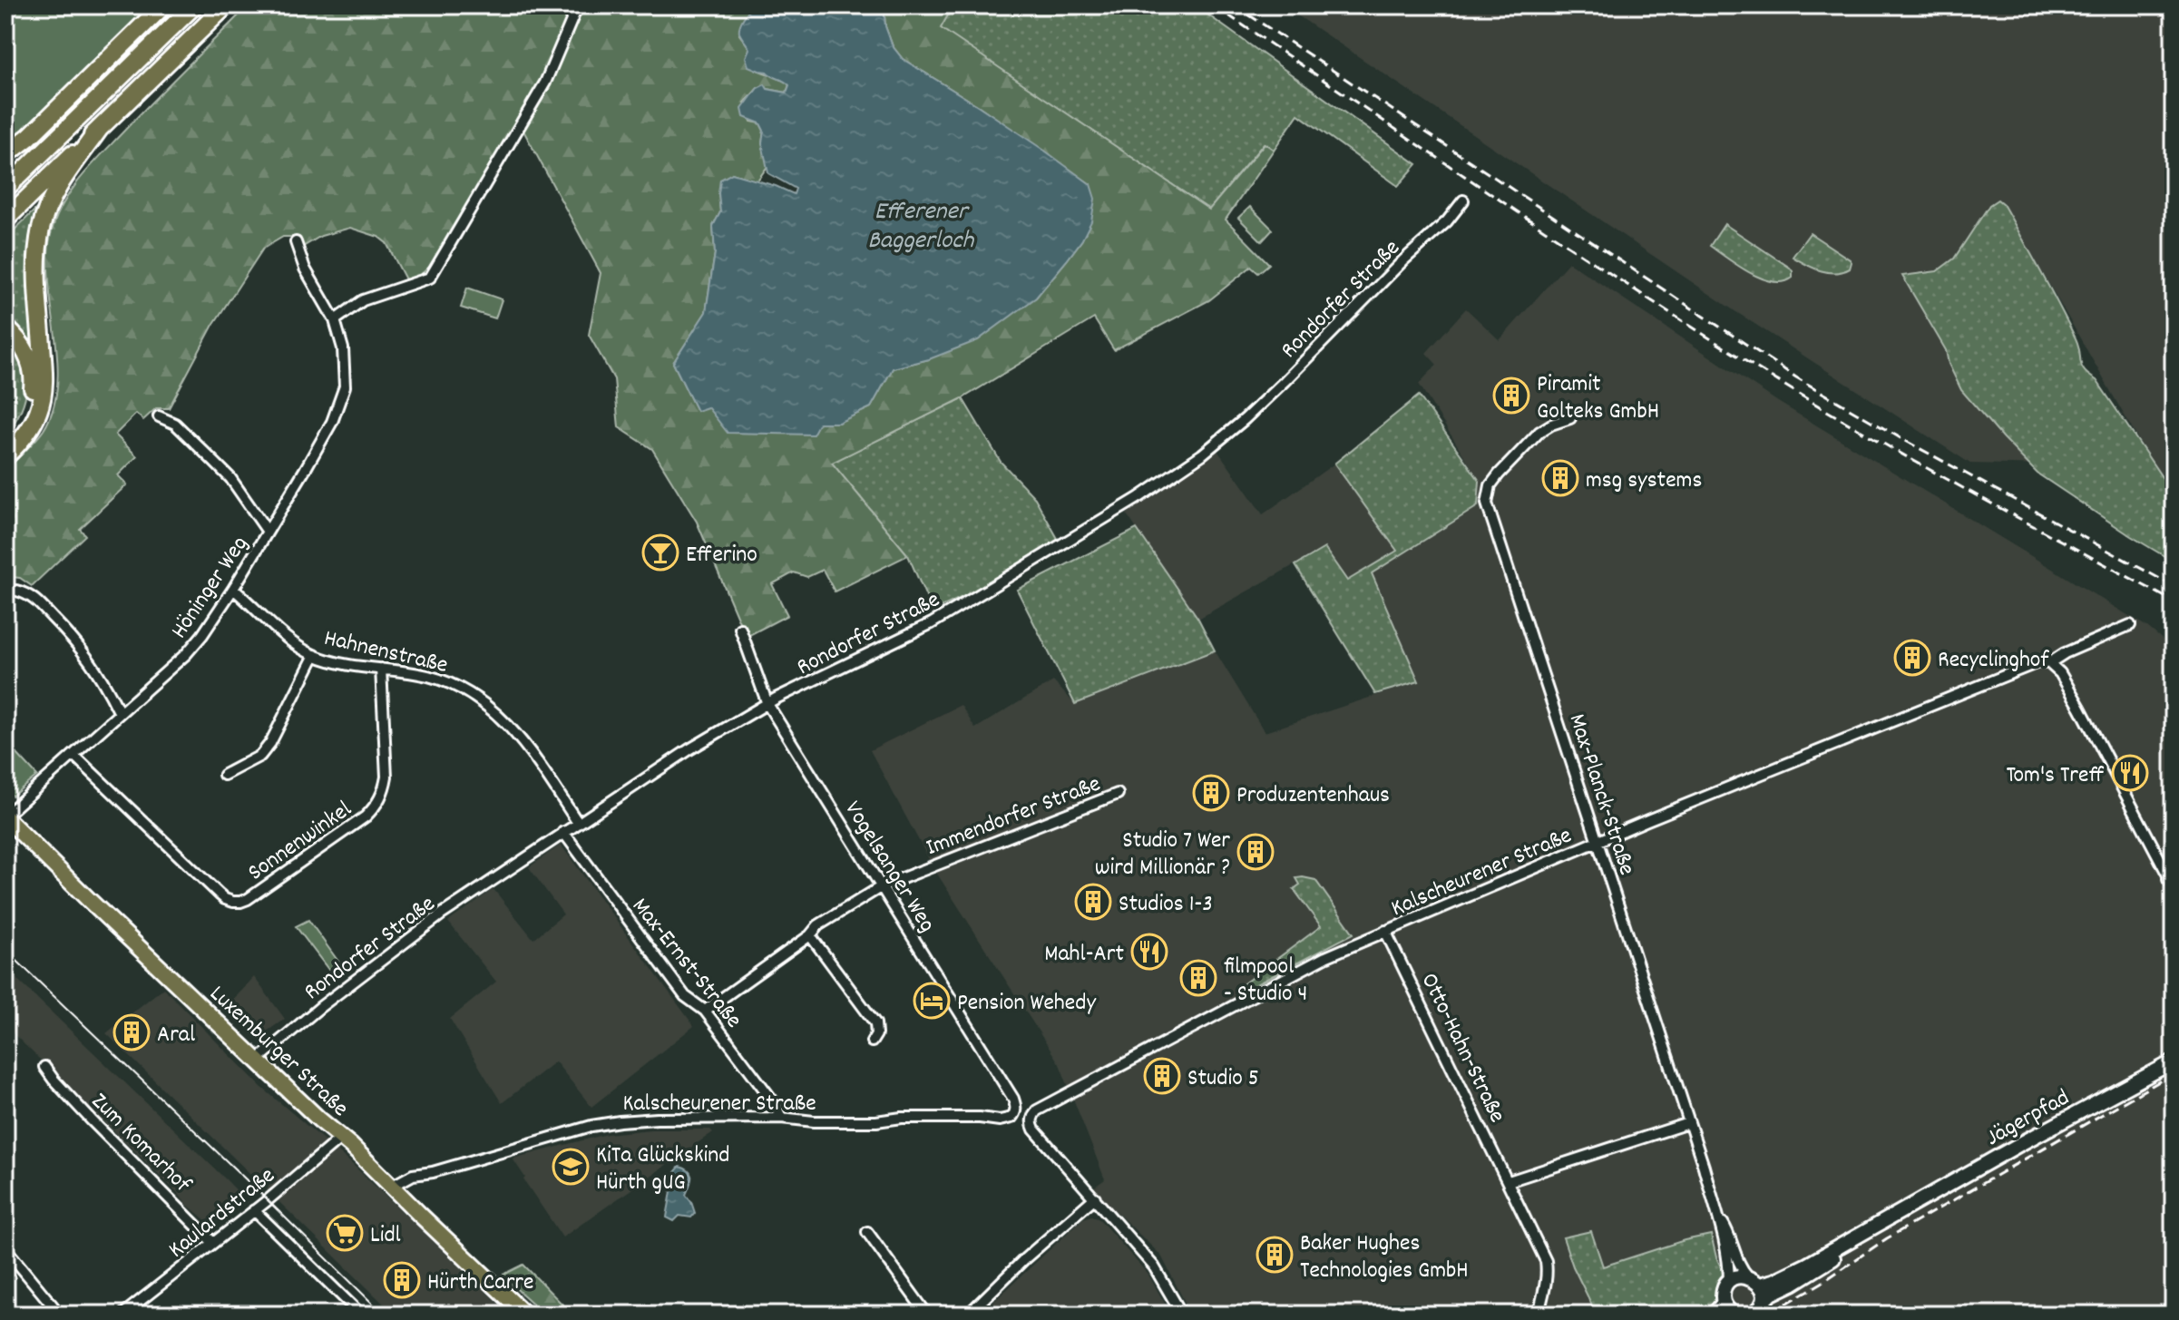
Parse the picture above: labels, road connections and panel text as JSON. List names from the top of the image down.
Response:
{
  "streets": {
    "main road": ["Luxemburger Straße", "Jägerpfad"],
    "street": [
      "Rondorfer Straße",
      "Höninger Weg",
      "Hahnenstraße",
      "Max-Planck-Straße",
      "Immendorfer Straße",
      "Sonnenwinkel",
      "Vogelsanger Weg",
      "Kalscheurener Straße",
      "Max-Ernst-Straße",
      "Otto-Hahn-Straße",
      "Zum Komarhof",
      "Kaulardstraße"
    ]
  },
  "crossings": [
    ["Rondorfer Straße", "Hahnenstraße"],
    ["Rondorfer Straße", "Vogelsanger Weg"],
    ["Rondorfer Straße", "Max-Ernst-Straße"],
    ["Rondorfer Straße", "Luxemburger Straße"],
    ["Höninger Weg", "Hahnenstraße"],
    ["Höninger Weg", "Sonnenwinkel"],
    ["Höninger Weg", "Luxemburger Straße"],
    ["Hahnenstraße", "Sonnenwinkel"],
    ["Max-Planck-Straße", "Kalscheurener Straße"],
    ["Max-Planck-Straße", "Jägerpfad"],
    ["Immendorfer Straße", "Vogelsanger Weg"],
    ["Immendorfer Straße", "Max-Ernst-Straße"],
    ["Vogelsanger Weg", "Kalscheurener Straße"],
    ["Kalscheurener Straße", "Max-Ernst-Straße"],
    ["Kalscheurener Straße", "Otto-Hahn-Straße"],
    ["Kalscheurener Straße", "Luxemburger Straße"],
    ["Luxemburger Straße", "Kaulardstraße"],
    ["Zum Komarhof", "Kaulardstraße"]
  ],
  "water": ["Efferener Baggerloch"],
  "places": {
    "building": [
      "Piramit Golteks GmbH",
      "msg systems",
      "Recyclinghof",
      "Produzentenhaus",
      "Studio 7 Wer wird Millionär ?",
      "Studios 1-3",
      "filmpool - Studio 4",
      "Aral",
      "Studio 5",
      "Baker Hughes Technologies GmbH",
      "Hürth Carre"
    ],
    "bar": ["Efferino"],
    "restaurant": ["Tom's Treff", "Mahl-Art"],
    "hotel": ["Pension Wehedy"],
    "school or university": ["KiTa Glückskind Hürth gUG"],
    "supermarket": ["Lidl"]
  }
}
